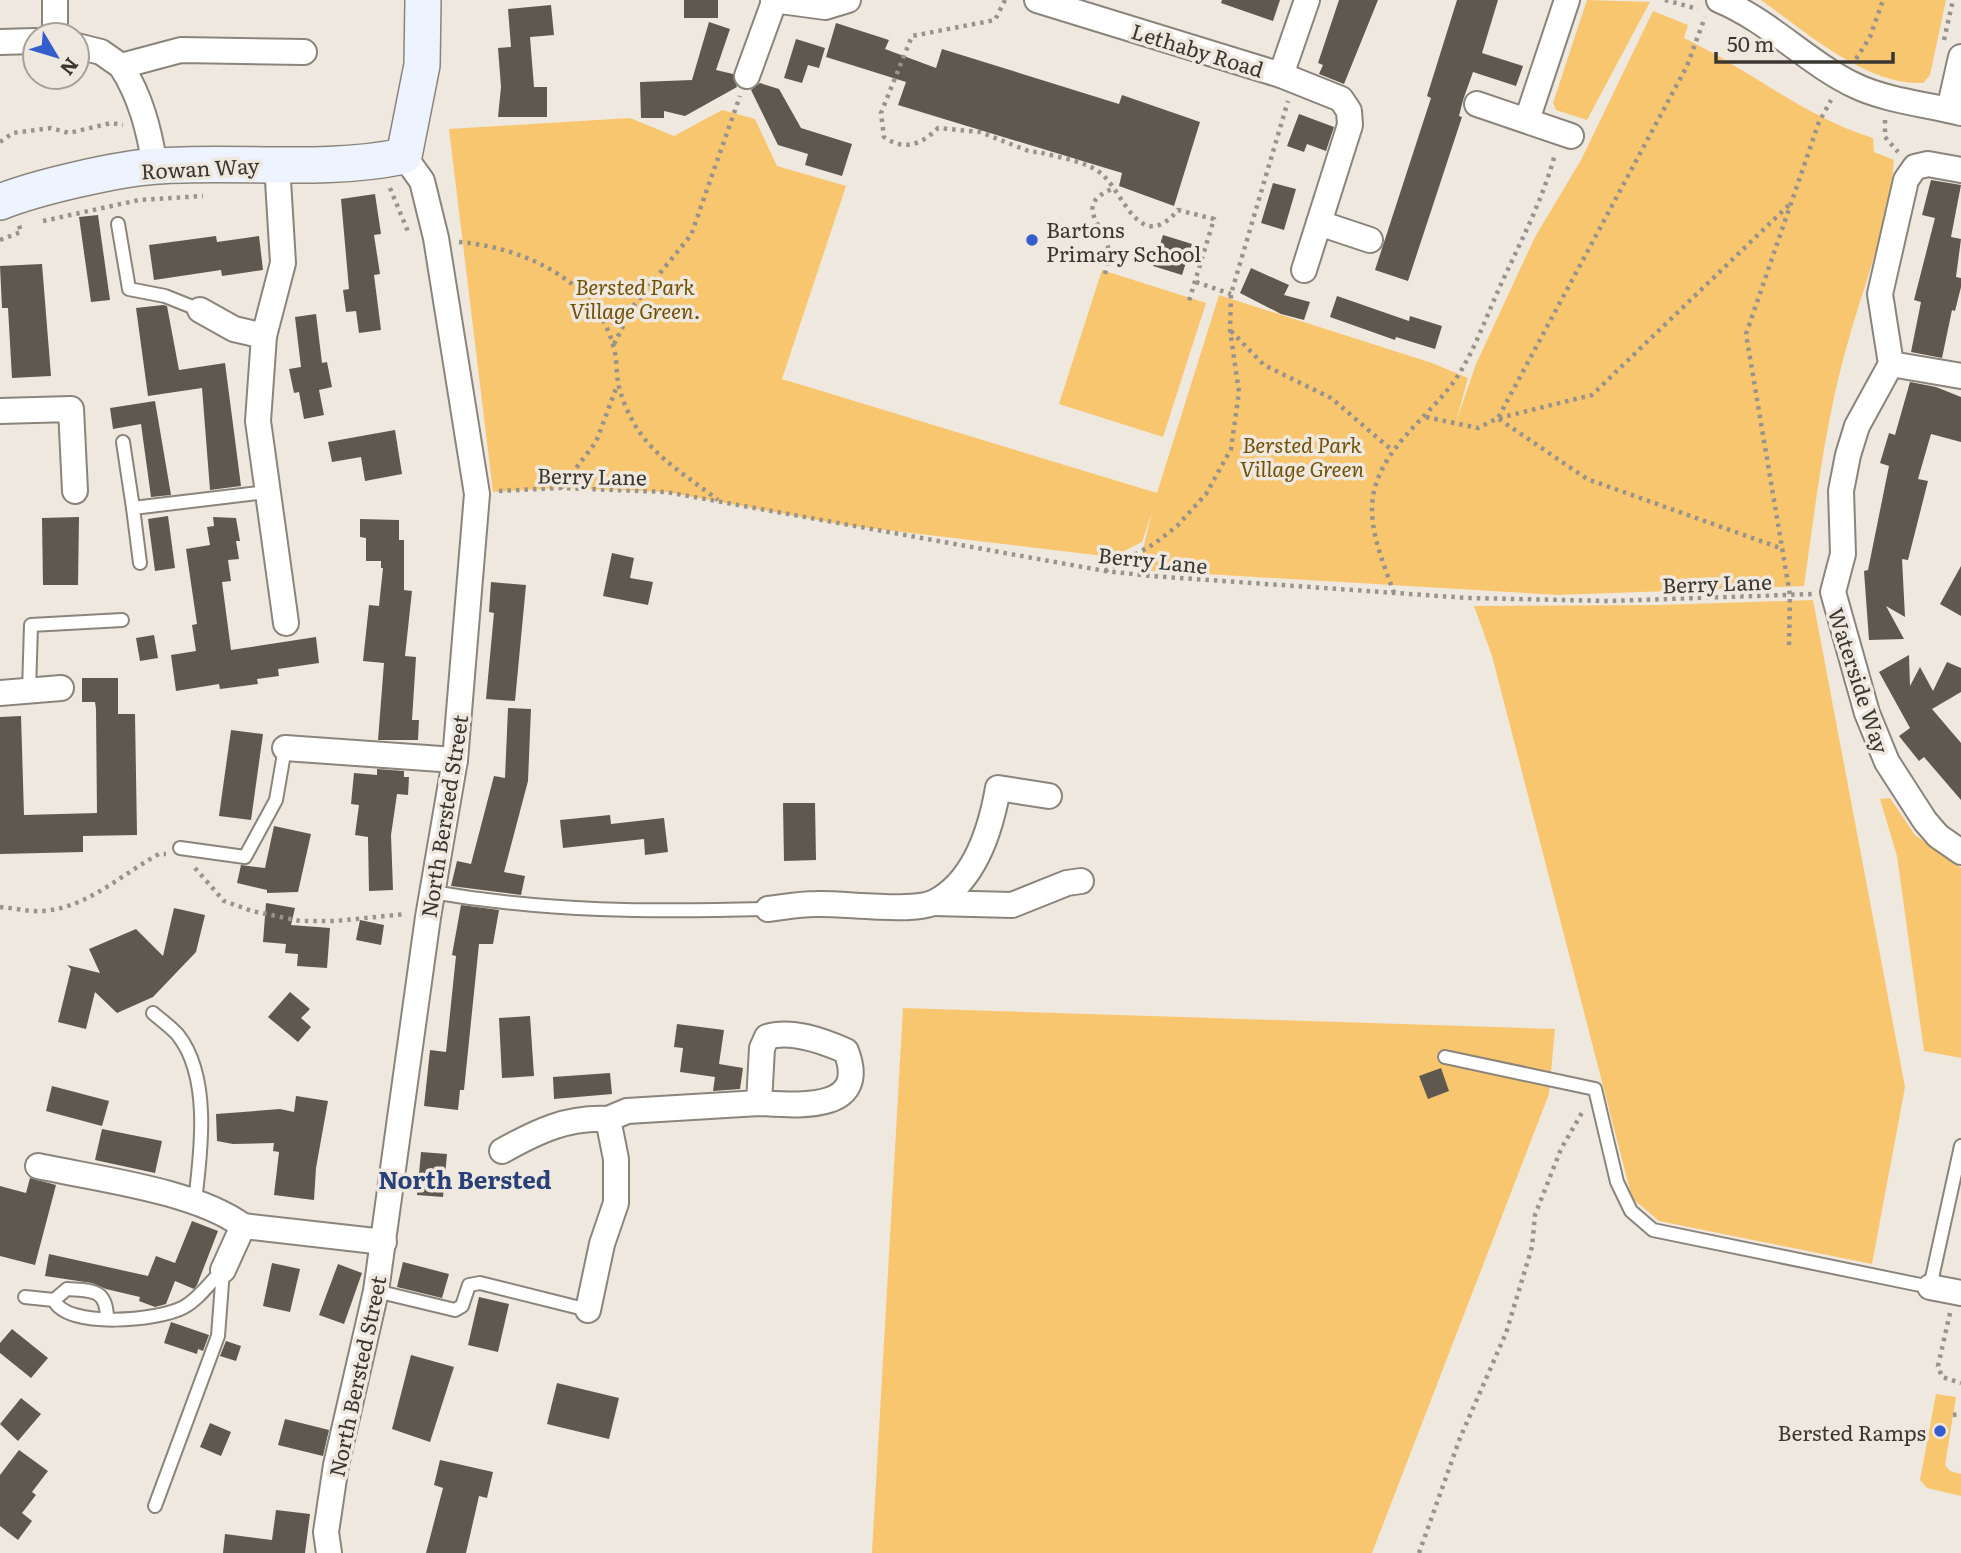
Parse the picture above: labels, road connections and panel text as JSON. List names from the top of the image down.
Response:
{
  "streets": {
    "street": [
      "Lethaby Road",
      "Rowan Way",
      "Waterside Way",
      "North Bersted Street"
    ],
    "path": ["Berry Lane"]
  },
  "crossings": [
    ["Rowan Way", "North Bersted Street"],
    ["Berry Lane", "Waterside Way"],
    ["Berry Lane", "North Bersted Street"]
  ],
  "districts": ["North Bersted"],
  "parks": ["Bersted Park Village Green.", "Bersted Park Village Green"],
  "places": ["Bartons Primary School", "Bersted Ramps"],
  "scale_bar": "50 m",
  "north": "bottom right"
}
